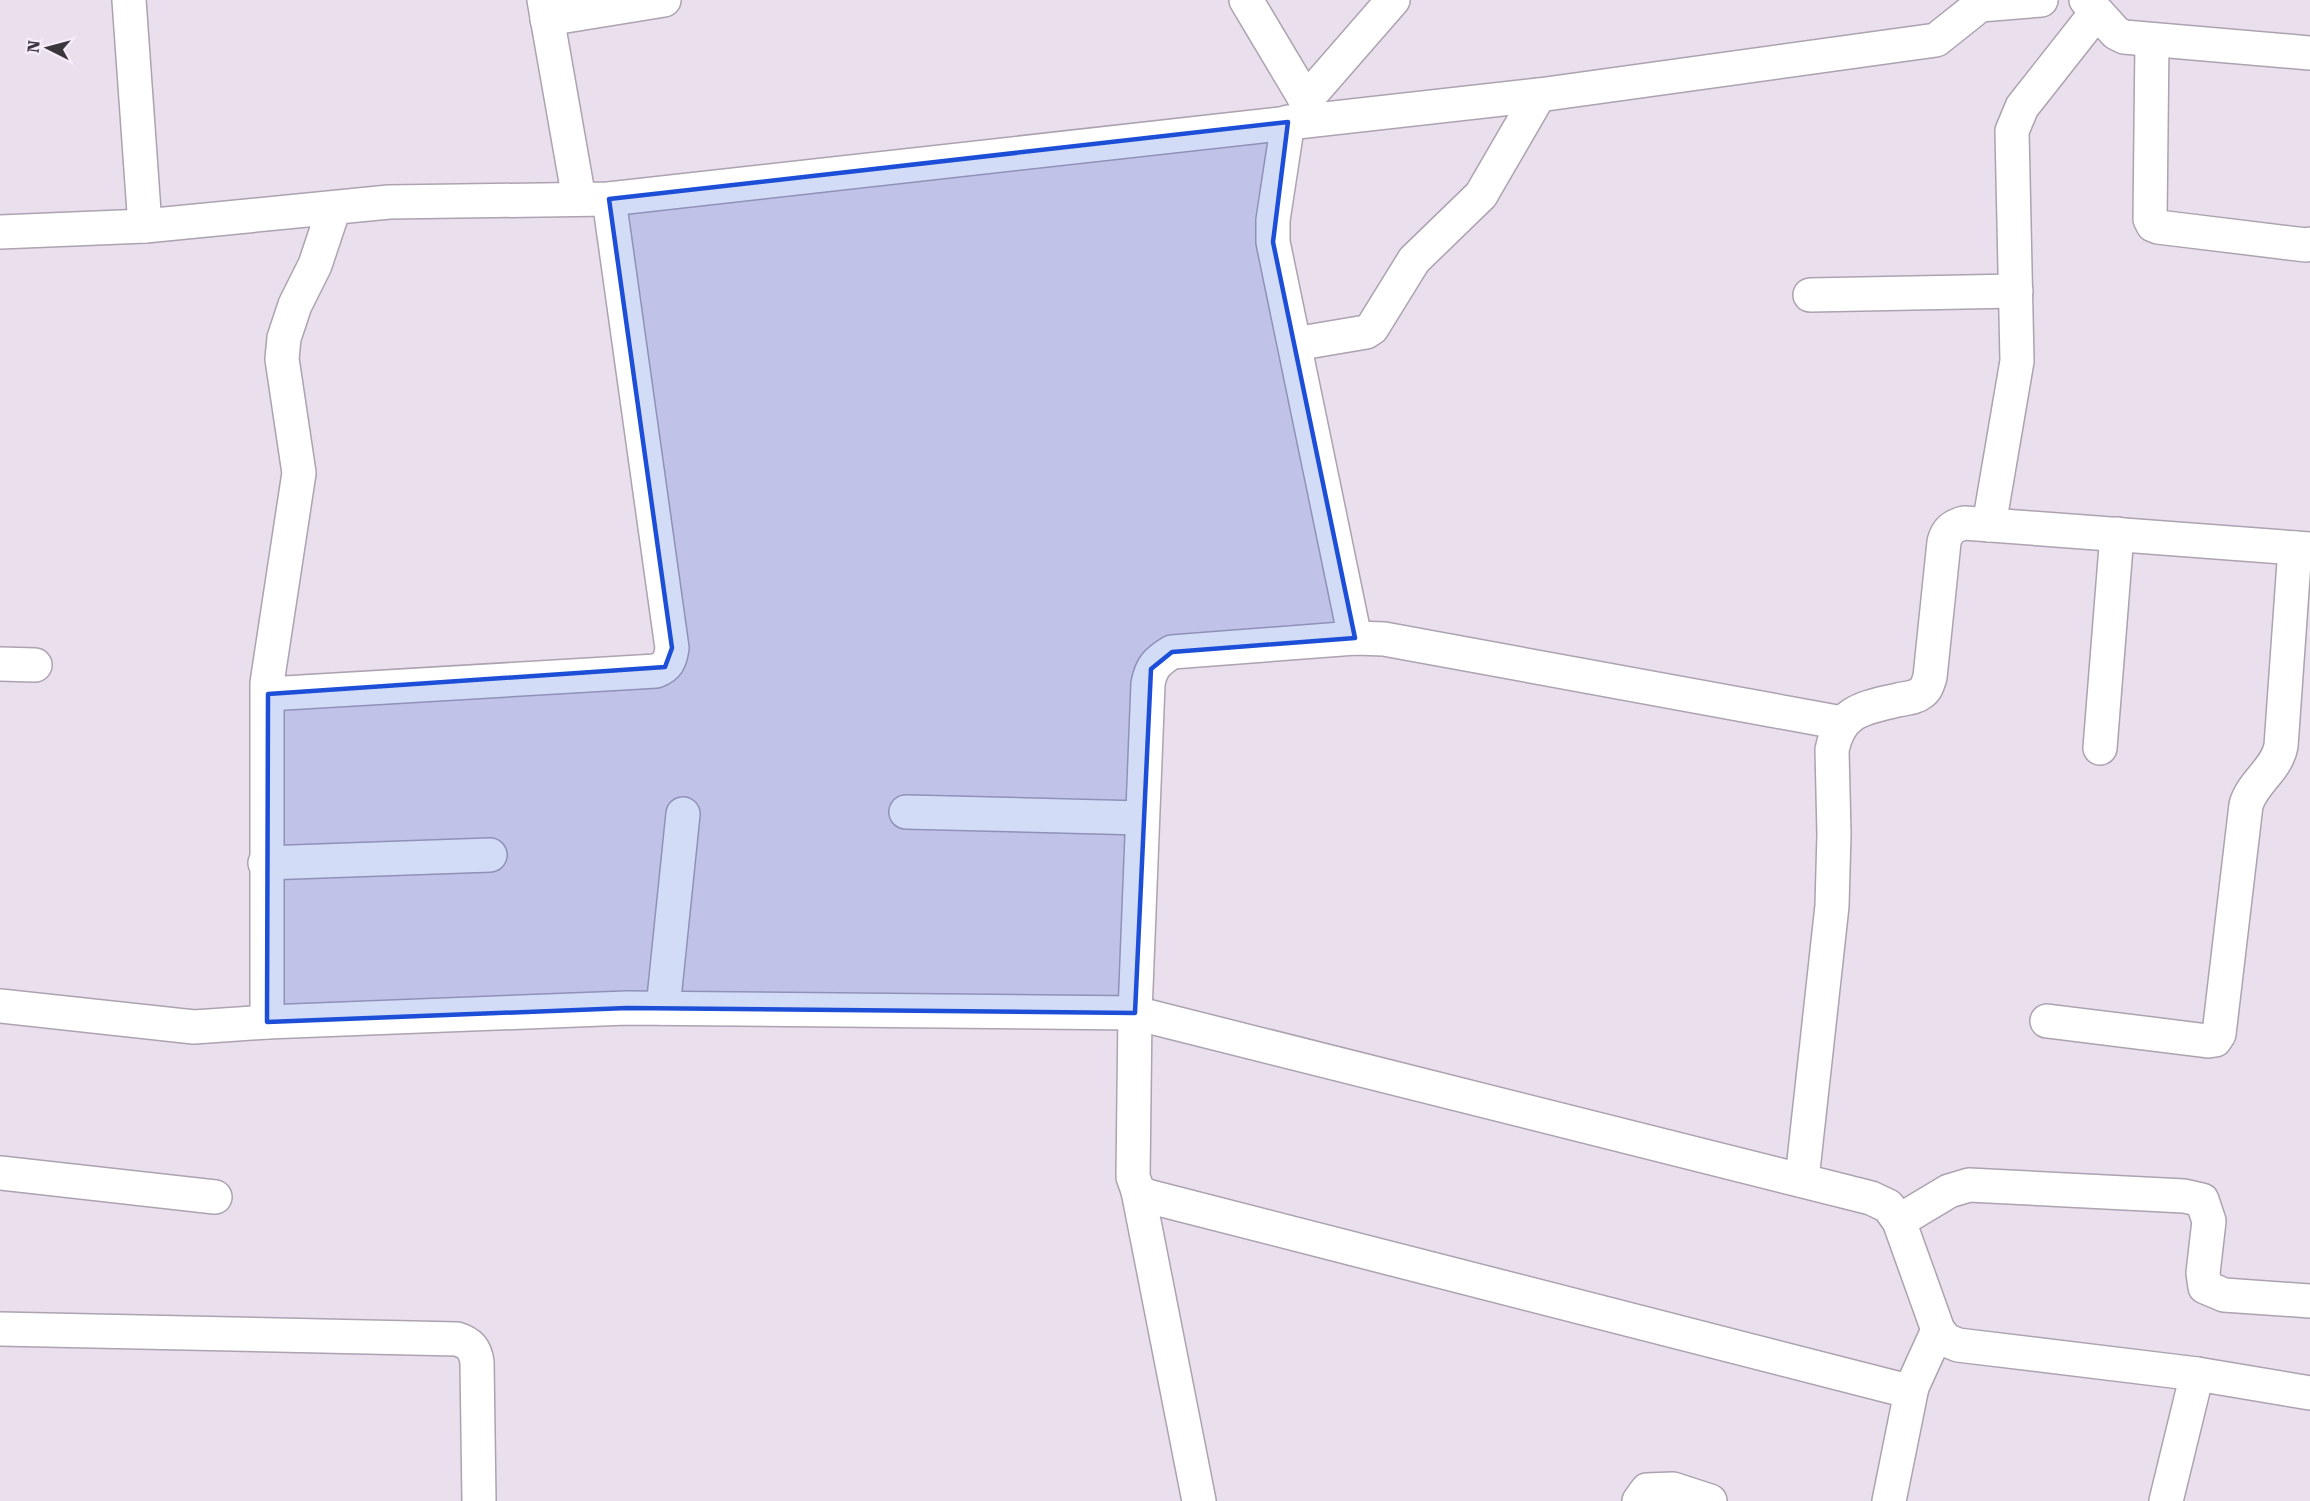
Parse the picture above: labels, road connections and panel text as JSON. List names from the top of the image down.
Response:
{
  "north": "left"
}
